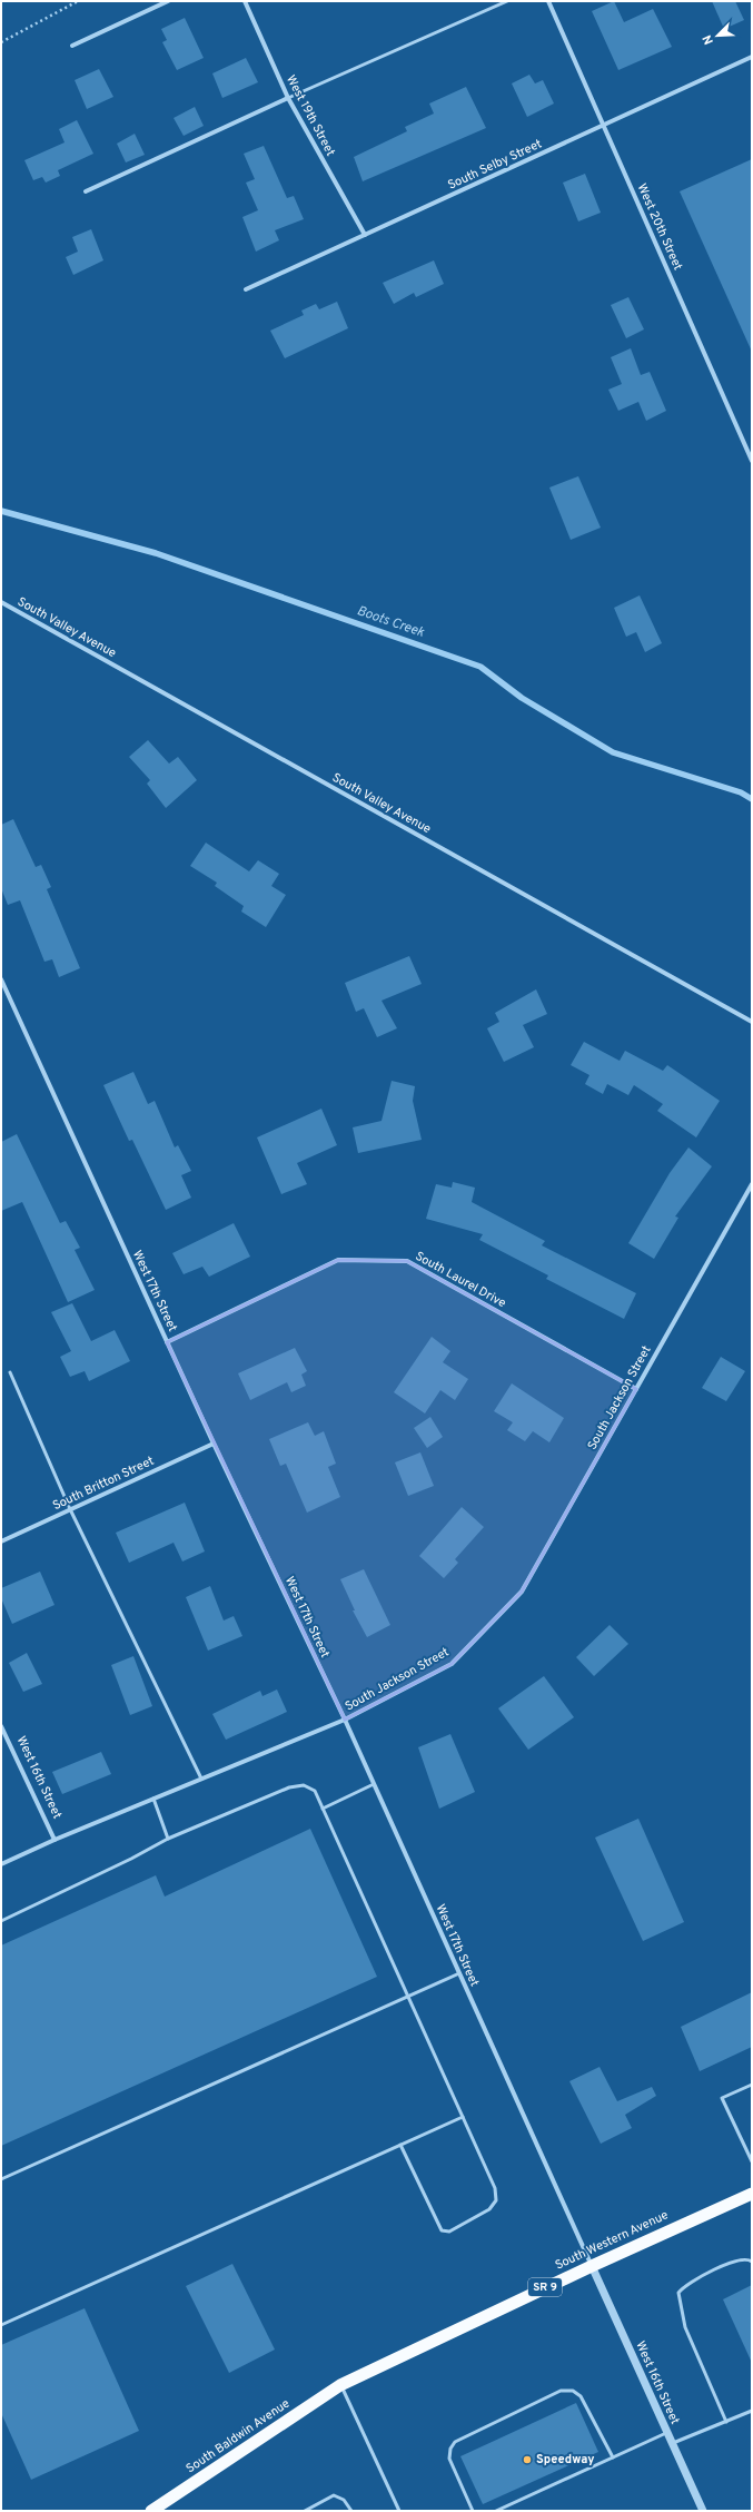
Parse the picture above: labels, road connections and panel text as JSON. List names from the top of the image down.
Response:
{
  "streets": {
    "highway": ["South Western Avenue", "SR 9", "South Baldwin Avenue"],
    "street": [
      "West 19th Street",
      "South Selby Street",
      "West 20th Street",
      "South Valley Avenue",
      "South Laurel Drive",
      "West 17th Street",
      "South Jackson Street",
      "South Britton Street",
      "West 16th Street"
    ]
  },
  "crossings": [
    ["West 19th Street", "South Selby Street"],
    ["South Selby Street", "West 20th Street"],
    ["South Laurel Drive", "West 17th Street"],
    ["South Laurel Drive", "South Jackson Street"],
    ["West 17th Street", "South Jackson Street"],
    ["West 17th Street", "South Britton Street"],
    ["West 17th Street", "West 16th Street"],
    ["West 17th Street", "South Western Avenue"],
    ["South Jackson Street", "West 16th Street"],
    ["West 16th Street", "South Western Avenue"],
    ["South Western Avenue", "South Baldwin Avenue"]
  ],
  "water": ["Boots Creek"],
  "places": ["Speedway"],
  "north": "bottom left"
}
